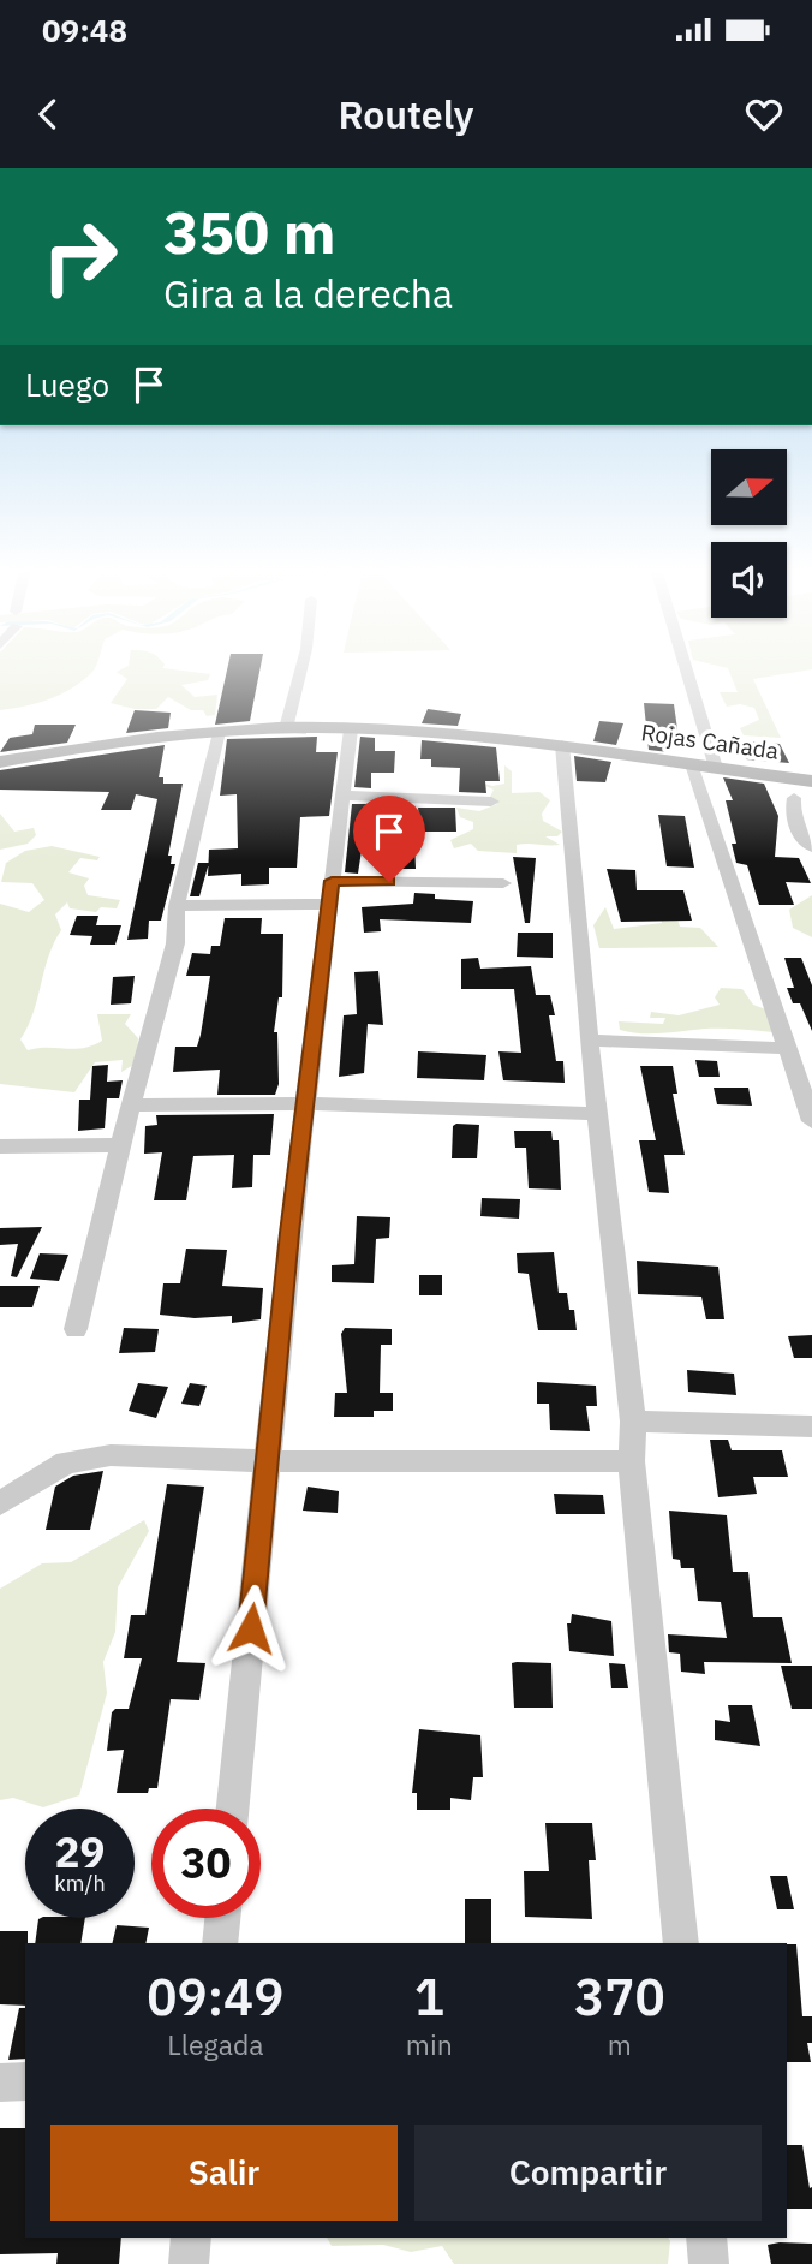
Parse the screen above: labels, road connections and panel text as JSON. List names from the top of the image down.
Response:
{
  "streets": {
    "main road": ["Rojas Cañada"]
  },
  "north": "right",
  "page": {
    "status": "09:48",
    "header": "Routely",
    "turn": ["350 m", "Gira a la derecha"],
    "then": "Luego",
    "speed": "29 km/h",
    "limit": "30",
    "eta": [
      "09:49",
      "Llegada",
      "1",
      "min",
      "370",
      "m"
    ],
    "buttons": ["Salir", "Compartir"]
  }
}
